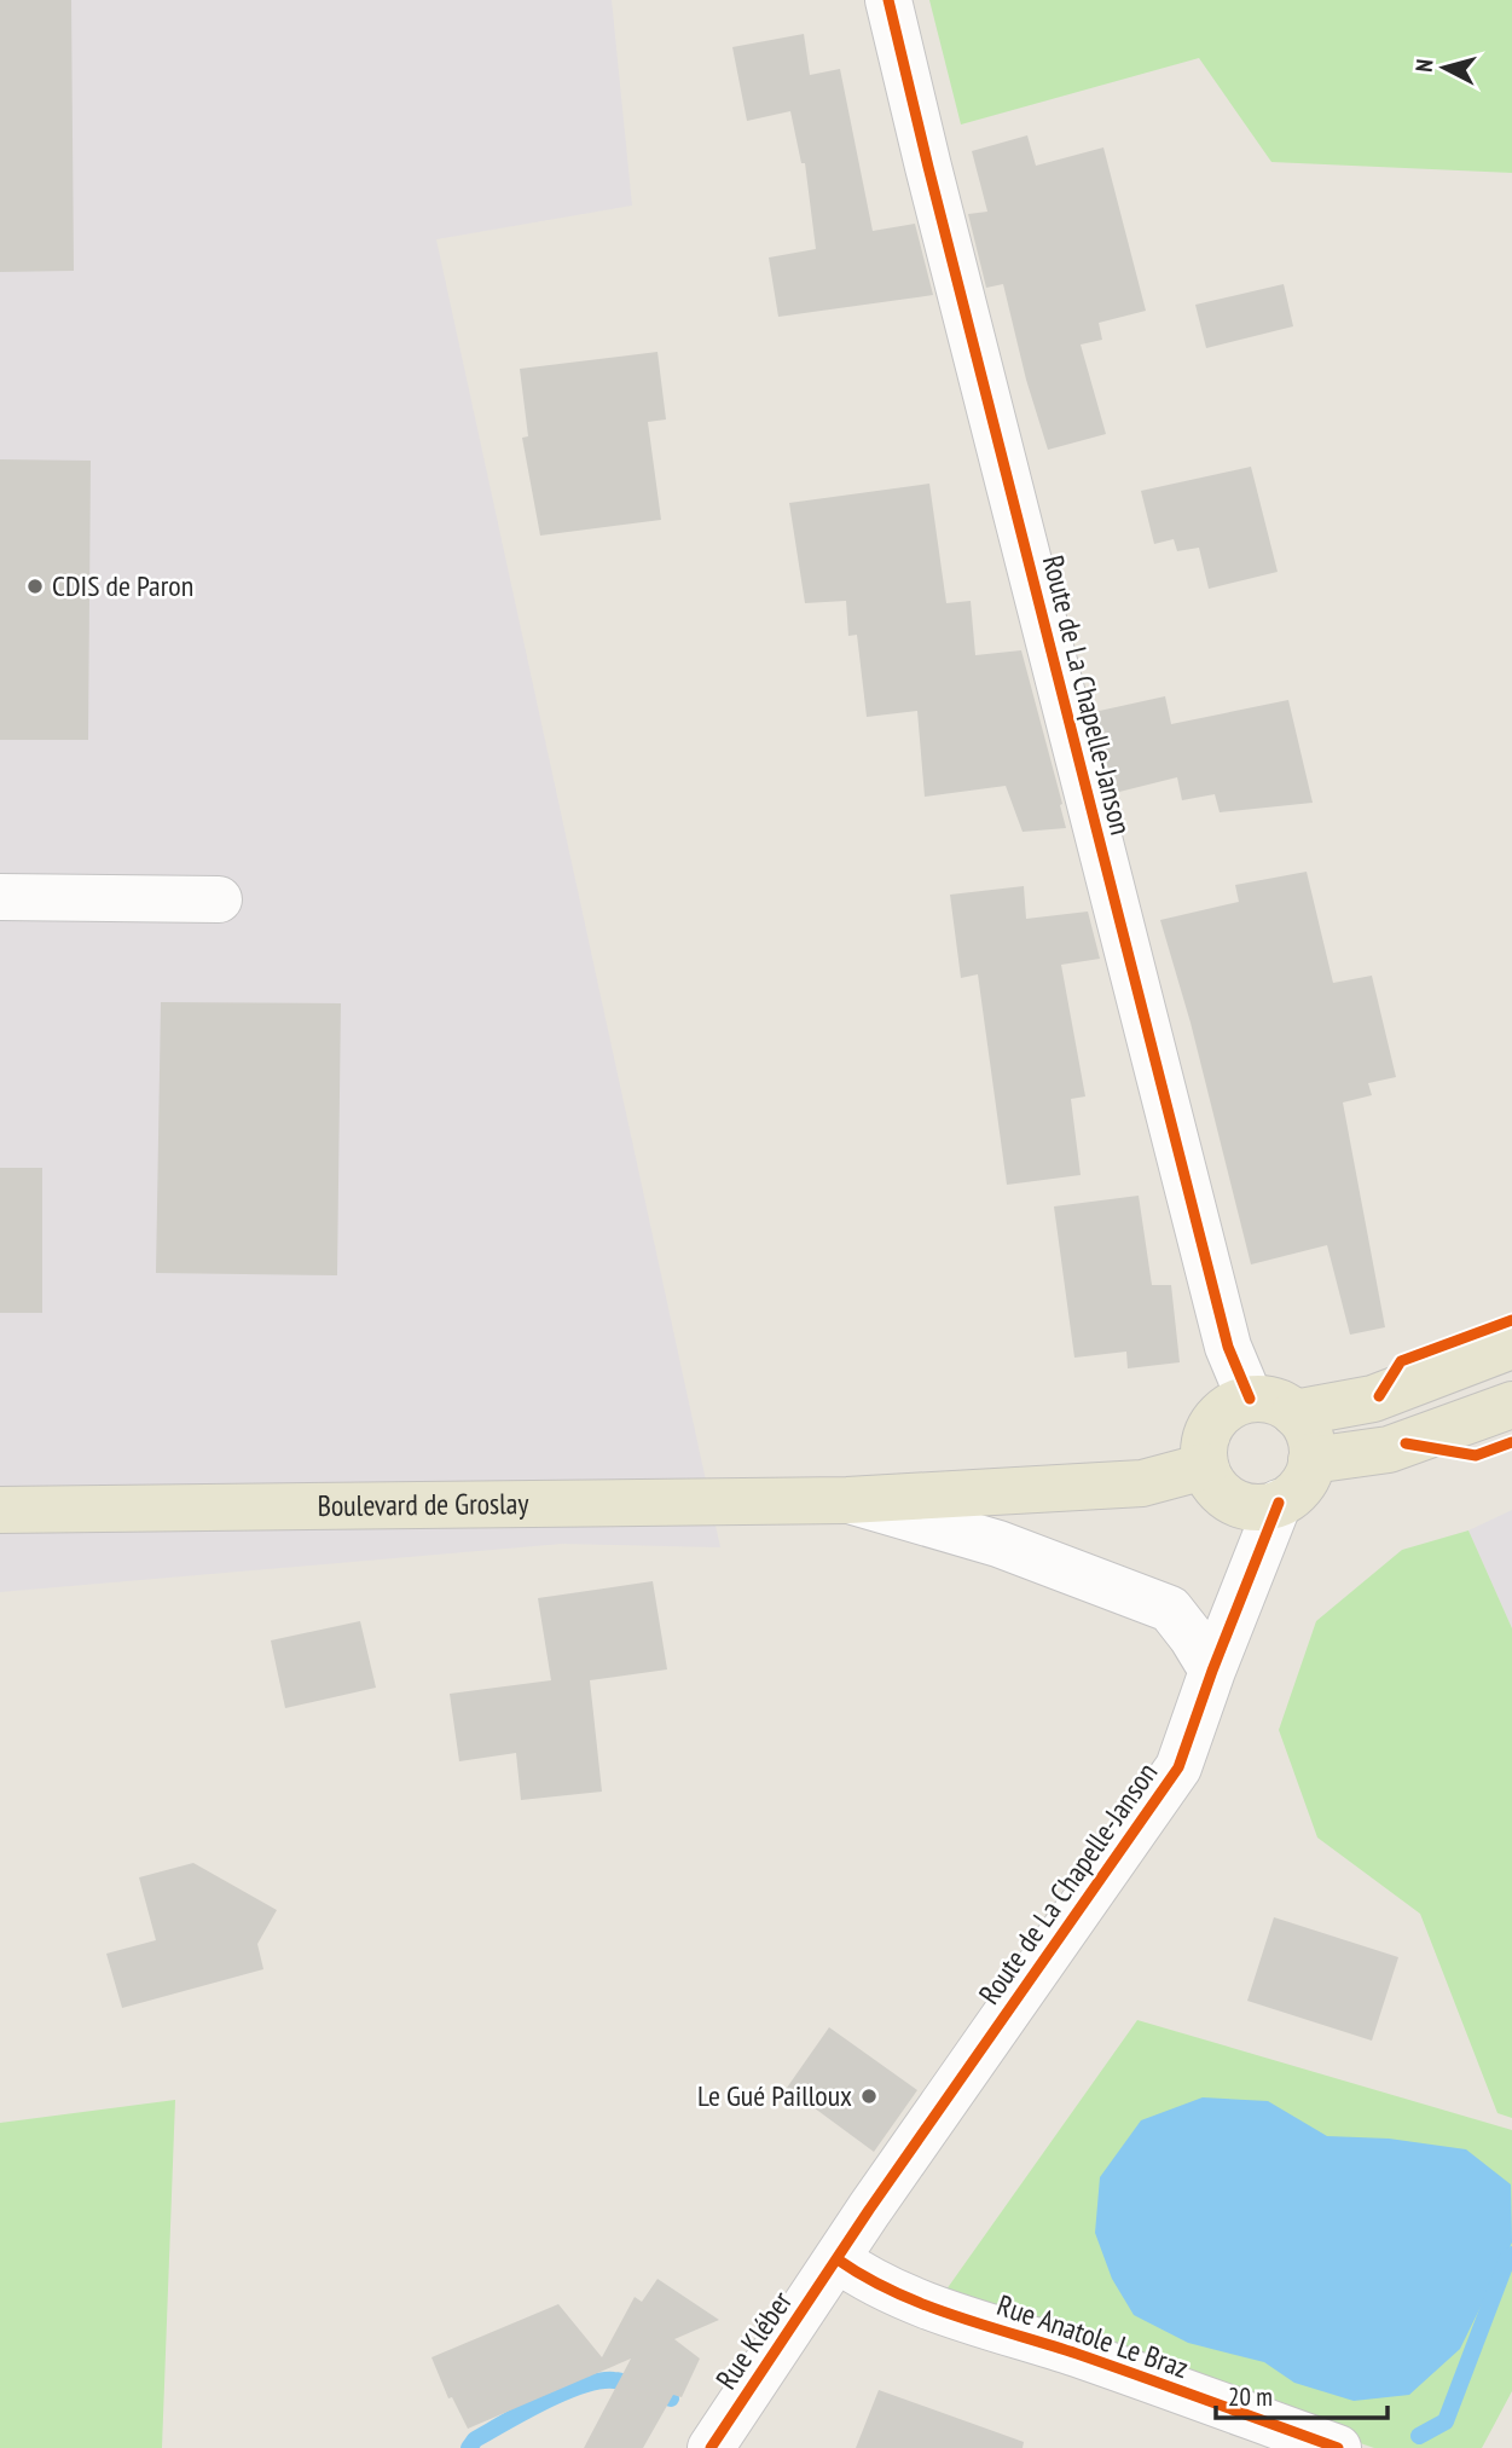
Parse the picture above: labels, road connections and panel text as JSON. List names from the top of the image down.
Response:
{
  "streets": {
    "main road": ["Boulevard de Groslay"],
    "street": ["Route de La Chapelle-Janson", "Rue Anatole Le Braz", "Rue Kléber"]
  },
  "crossings": [
    ["Route de La Chapelle-Janson", "Boulevard de Groslay"],
    ["Route de La Chapelle-Janson", "Rue Anatole Le Braz"],
    ["Route de La Chapelle-Janson", "Rue Kléber"],
    ["Rue Anatole Le Braz", "Rue Kléber"]
  ],
  "places": ["CDIS de Paron", "Le Gué Pailloux"],
  "scale_bar": "20 m",
  "north": "left"
}
